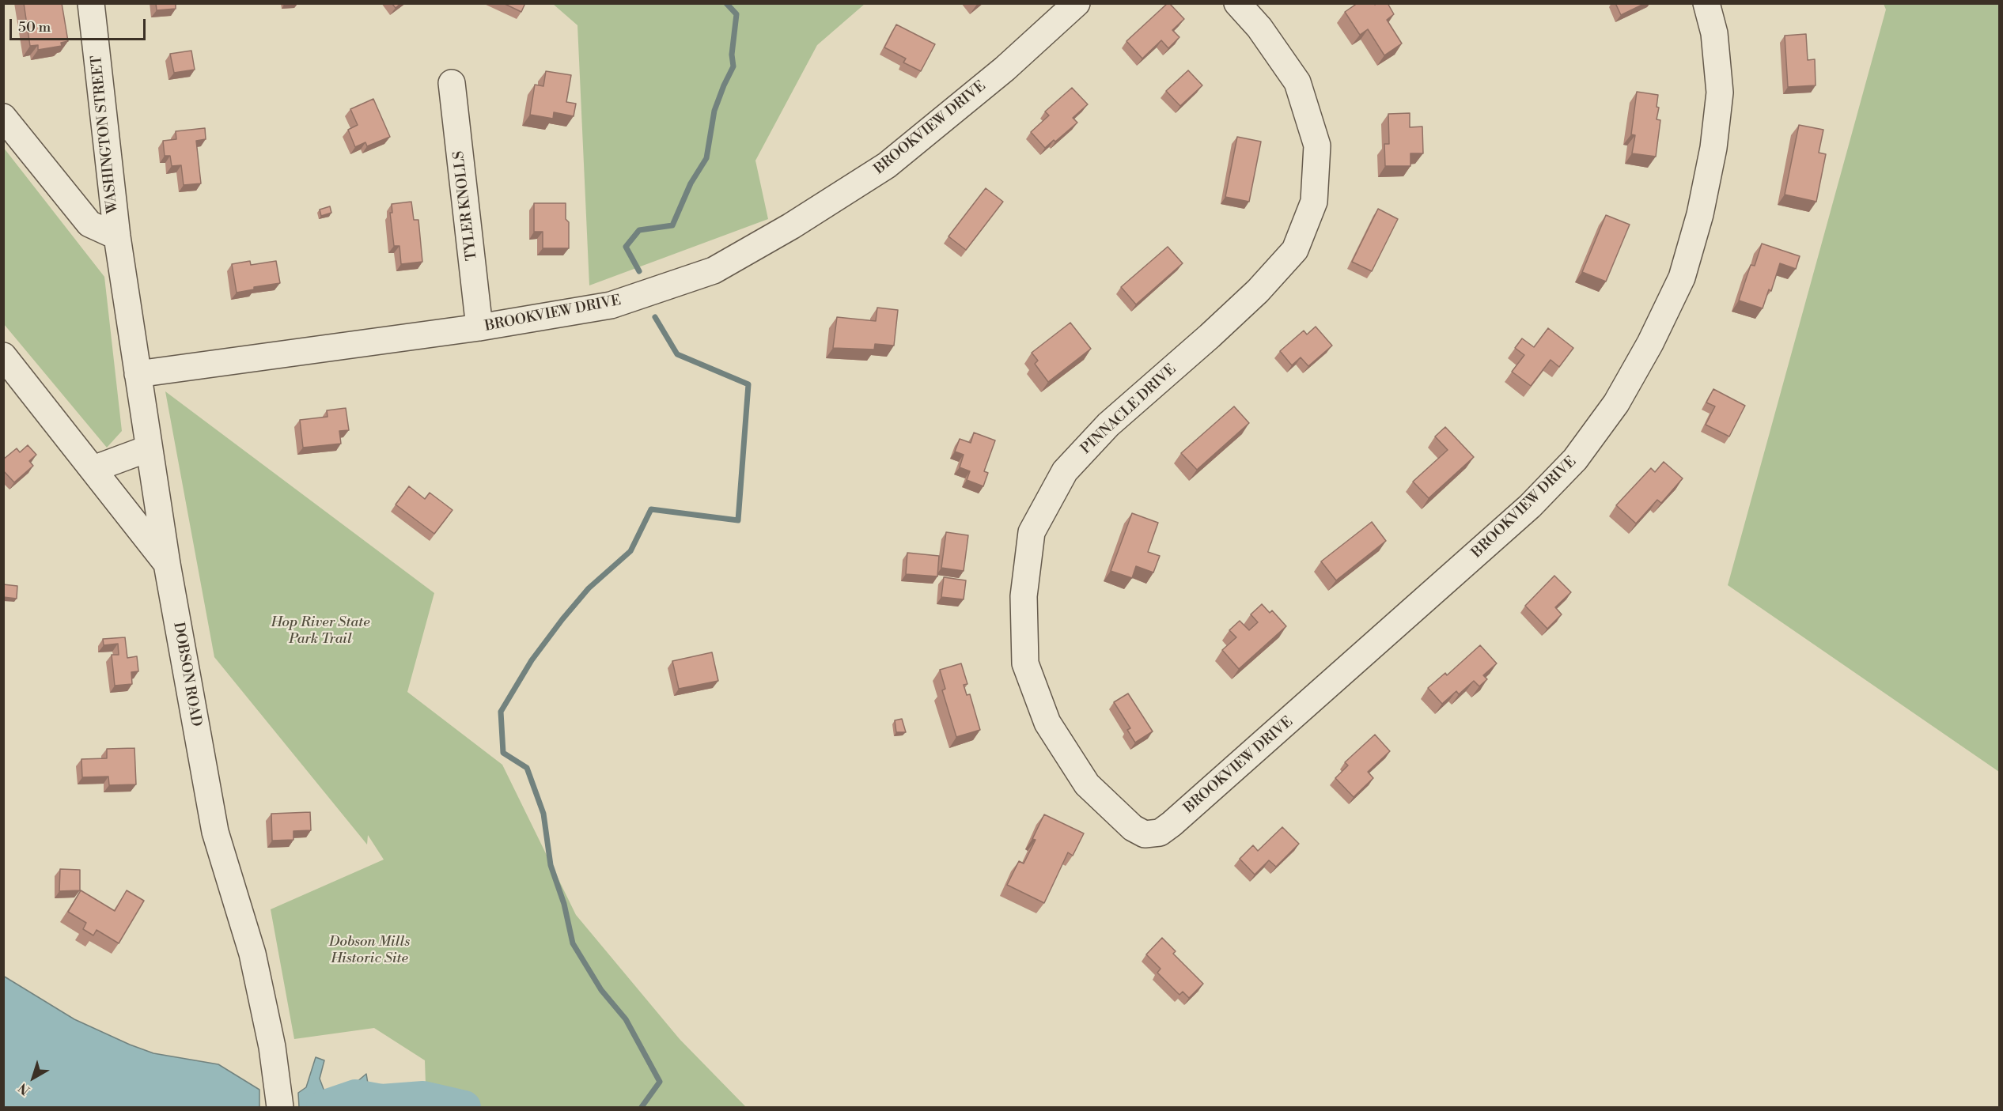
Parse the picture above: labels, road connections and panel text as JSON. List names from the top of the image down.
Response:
{
  "streets": {
    "street": [
      "BROOKVIEW DRIVE",
      "WASHINGTON STREET",
      "TYLER KNOLLS",
      "PINNACLE DRIVE",
      "DOBSON ROAD"
    ]
  },
  "crossings": [
    ["BROOKVIEW DRIVE", "TYLER KNOLLS"],
    ["BROOKVIEW DRIVE", "PINNACLE DRIVE"],
    ["BROOKVIEW DRIVE", "DOBSON ROAD"],
    ["WASHINGTON STREET", "DOBSON ROAD"]
  ],
  "parks": ["Hop River State Park Trail", "Dobson Mills Historic Site"],
  "scale_bar": "50 m",
  "north": "bottom left"
}
